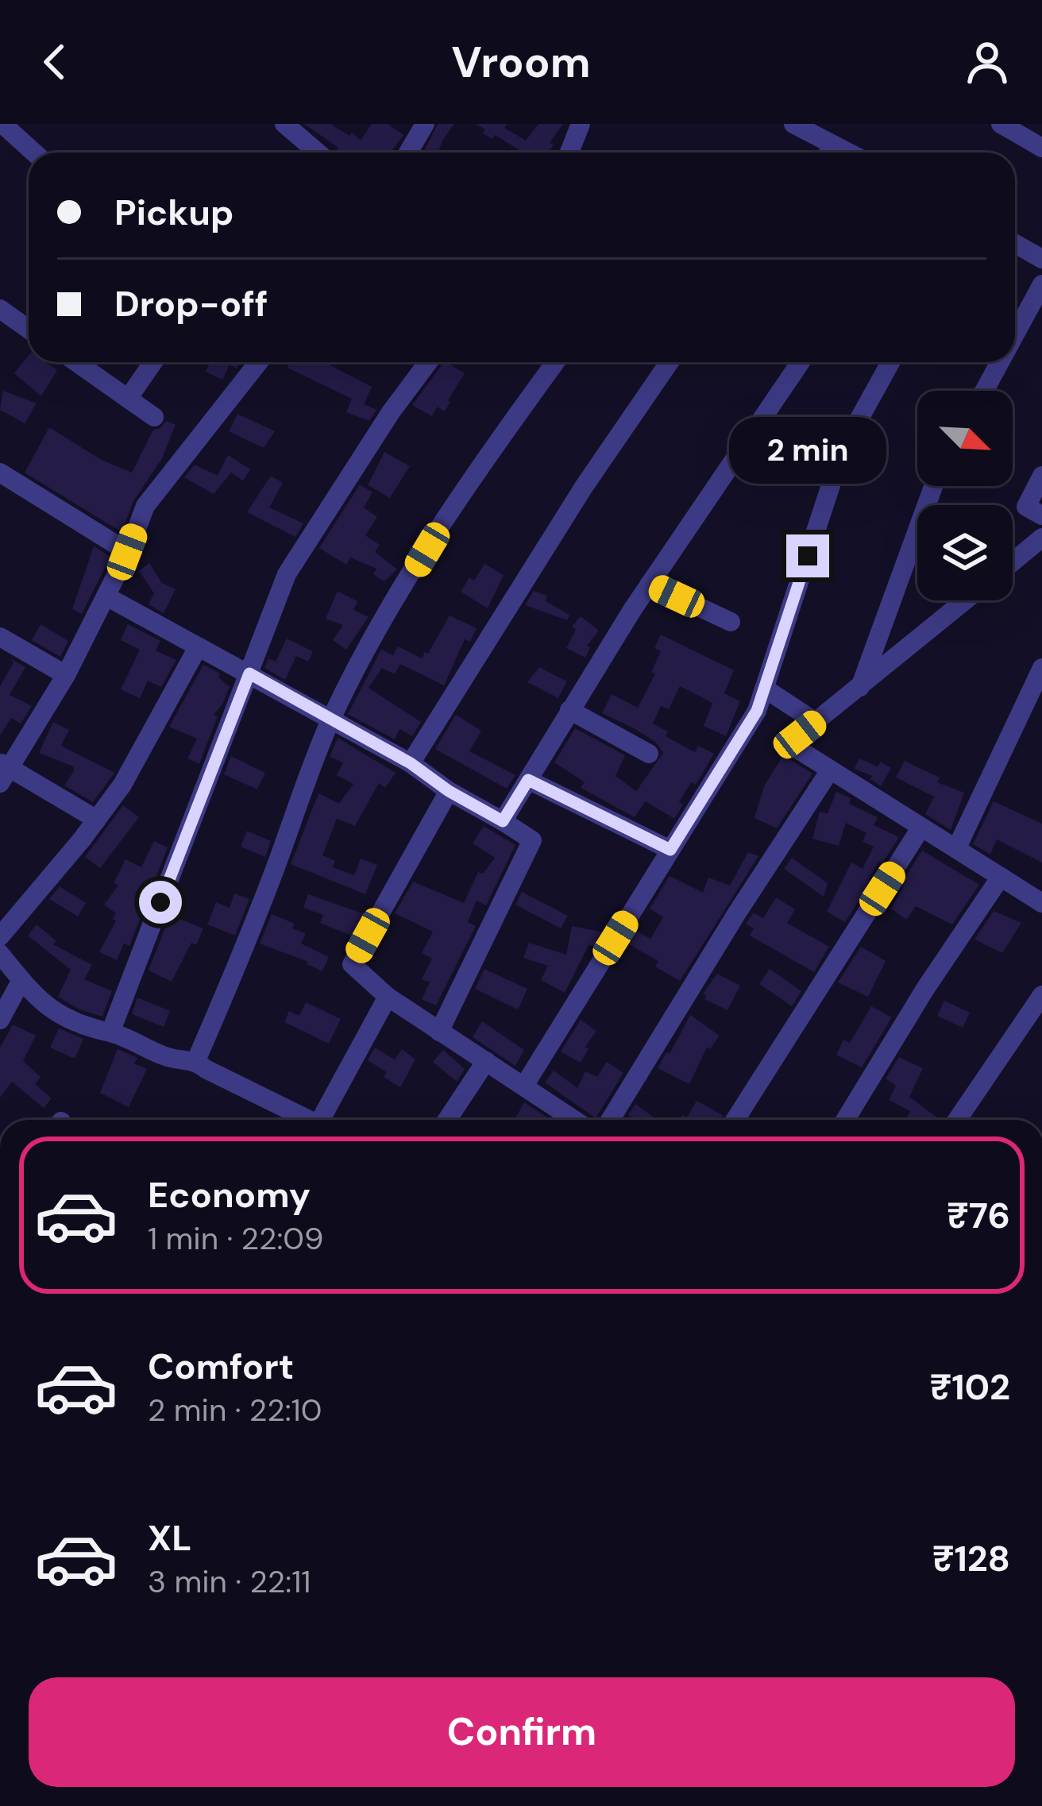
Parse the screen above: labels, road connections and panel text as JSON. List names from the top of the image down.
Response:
{
  "north": "bottom right",
  "page": {
    "header": "Vroom",
    "banner": ["Pickup", "Drop-off"],
    "bubble": "2 min",
    "list": [
      {
        "name": "Economy",
        "note": "1 min · 22:09",
        "value": "₹76"
      },
      {
        "name": "Comfort",
        "note": "2 min · 22:10",
        "value": "₹102"
      },
      {
        "name": "XL",
        "note": "3 min · 22:11",
        "value": "₹128"
      }
    ],
    "buttons": "Confirm"
  }
}
